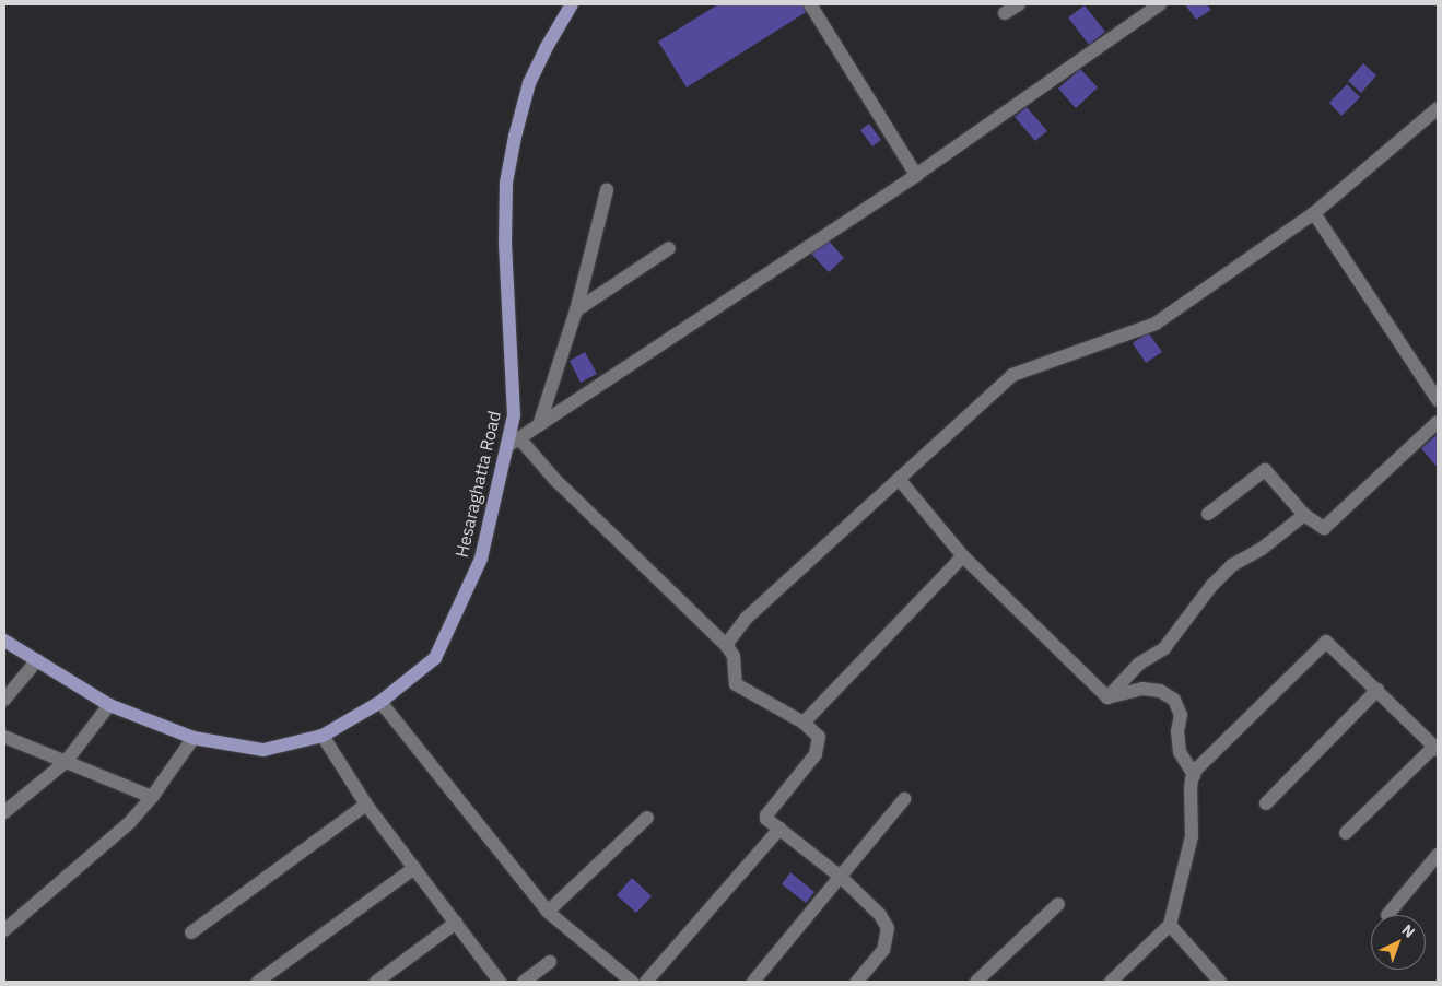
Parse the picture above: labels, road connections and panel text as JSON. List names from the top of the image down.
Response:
{
  "streets": {
    "main road": ["Hesaraghatta Road"]
  },
  "north": "top right"
}
